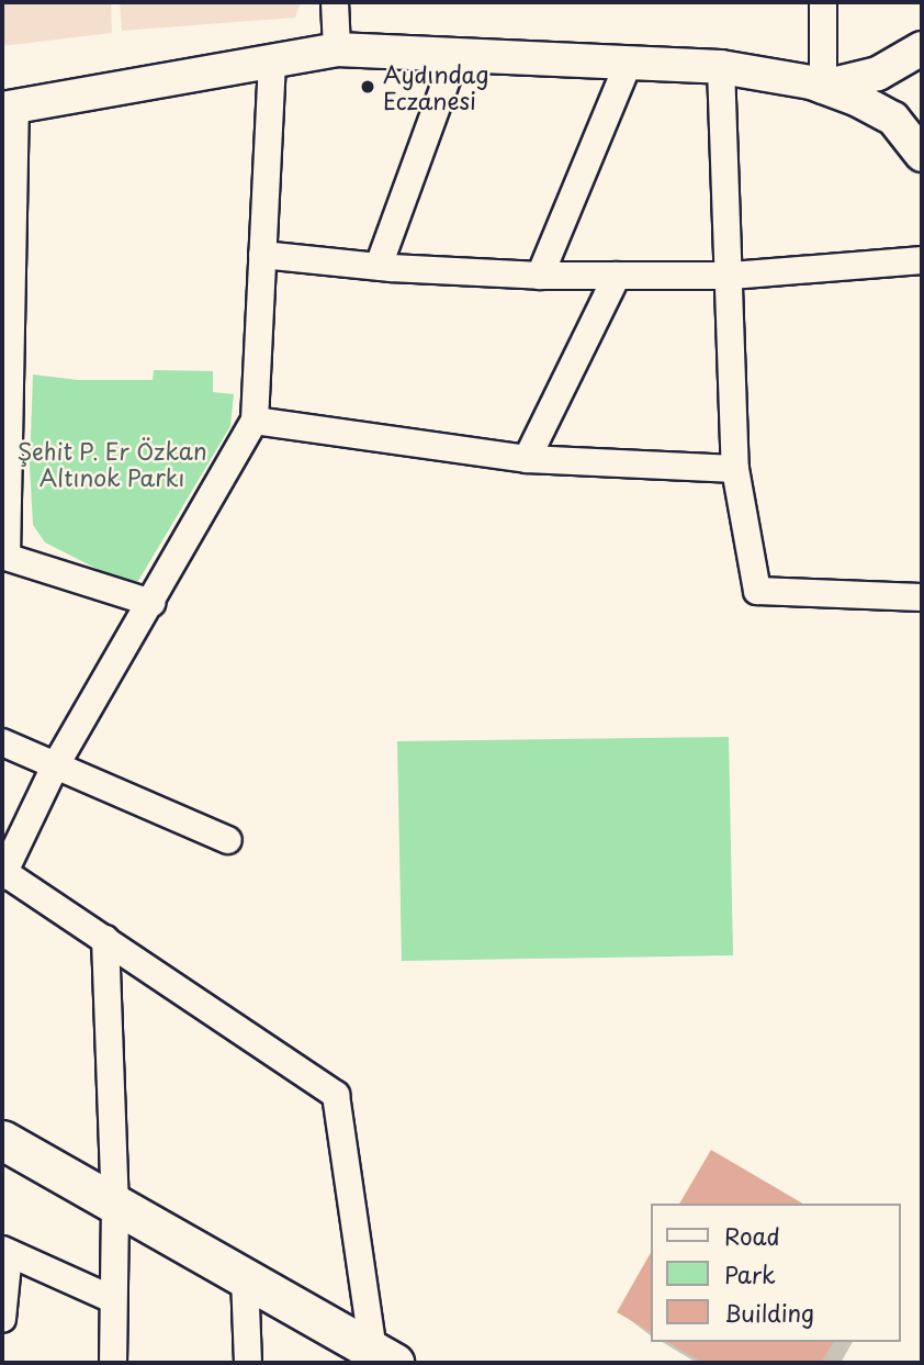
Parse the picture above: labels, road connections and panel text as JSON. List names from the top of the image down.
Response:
{
  "parks": ["Şehit P. Er Özkan Altınok Parkı"],
  "places": ["Aydındag Eczanesi"],
  "legend": ["Road", "Park", "Building"]
}
